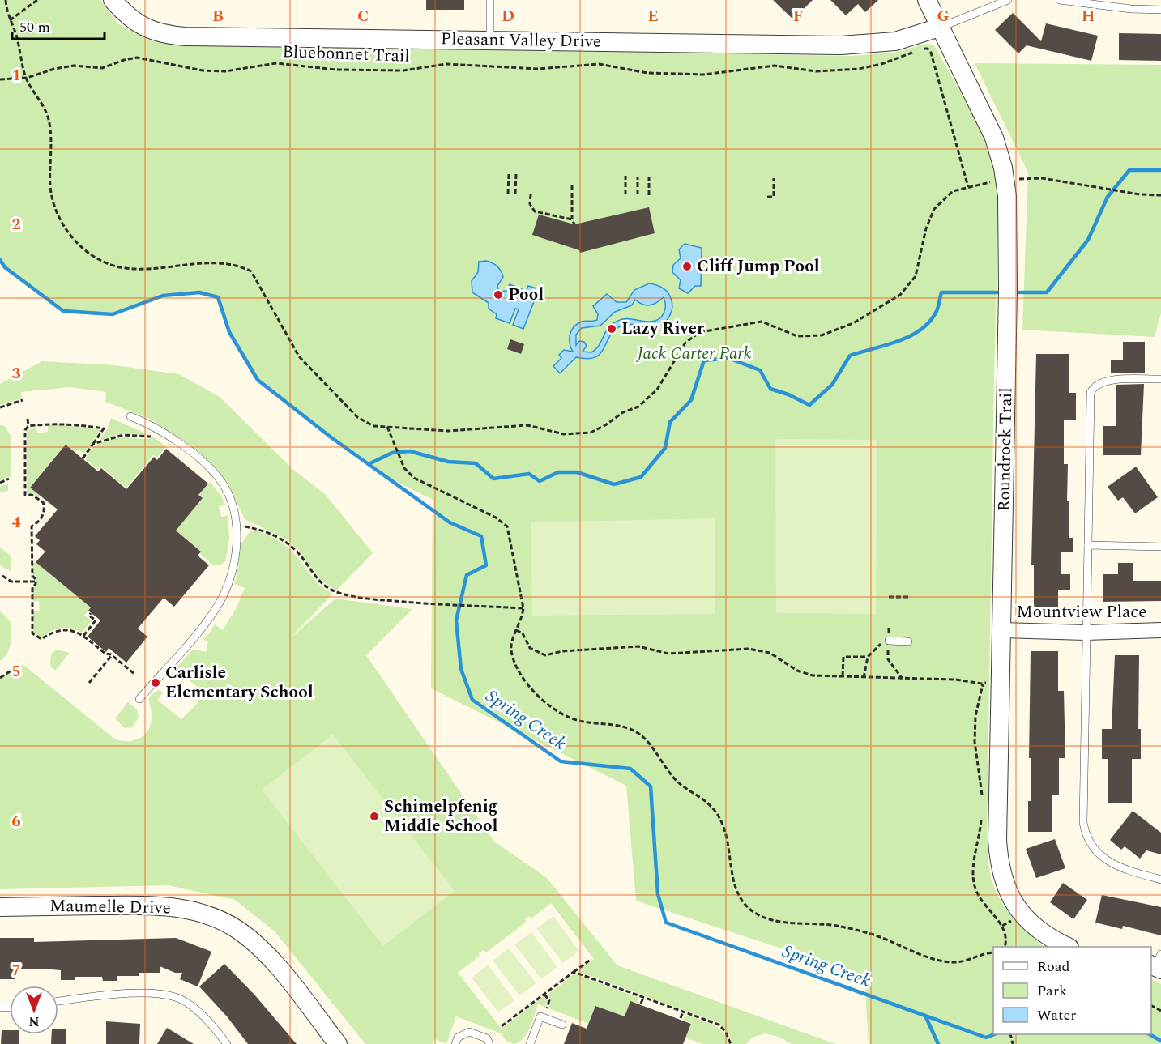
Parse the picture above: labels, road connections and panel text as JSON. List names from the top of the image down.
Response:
{
  "streets": {
    "street": [
      "Pleasant Valley Drive",
      "Roundrock Trail",
      "Mountview Place",
      "Maumelle Drive"
    ],
    "path": ["Bluebonnet Trail"]
  },
  "crossings": [
    ["Pleasant Valley Drive", "Roundrock Trail"],
    ["Roundrock Trail", "Mountview Place"]
  ],
  "water": ["Spring Creek"],
  "parks": ["Jack Carter Park"],
  "places": [
    "Cliff Jump Pool",
    "Pool",
    "Lazy River",
    "Carlisle Elementary School",
    "Schimelpfenig Middle School"
  ],
  "legend": ["Road", "Park", "Water"],
  "scale_bar": "50 m",
  "north": "bottom",
  "grid": {
    "columns": [
      "B",
      "C",
      "D",
      "E",
      "F",
      "G",
      "H"
    ],
    "rows": [
      "1",
      "2",
      "3",
      "4",
      "5",
      "6",
      "7"
    ]
  }
}
